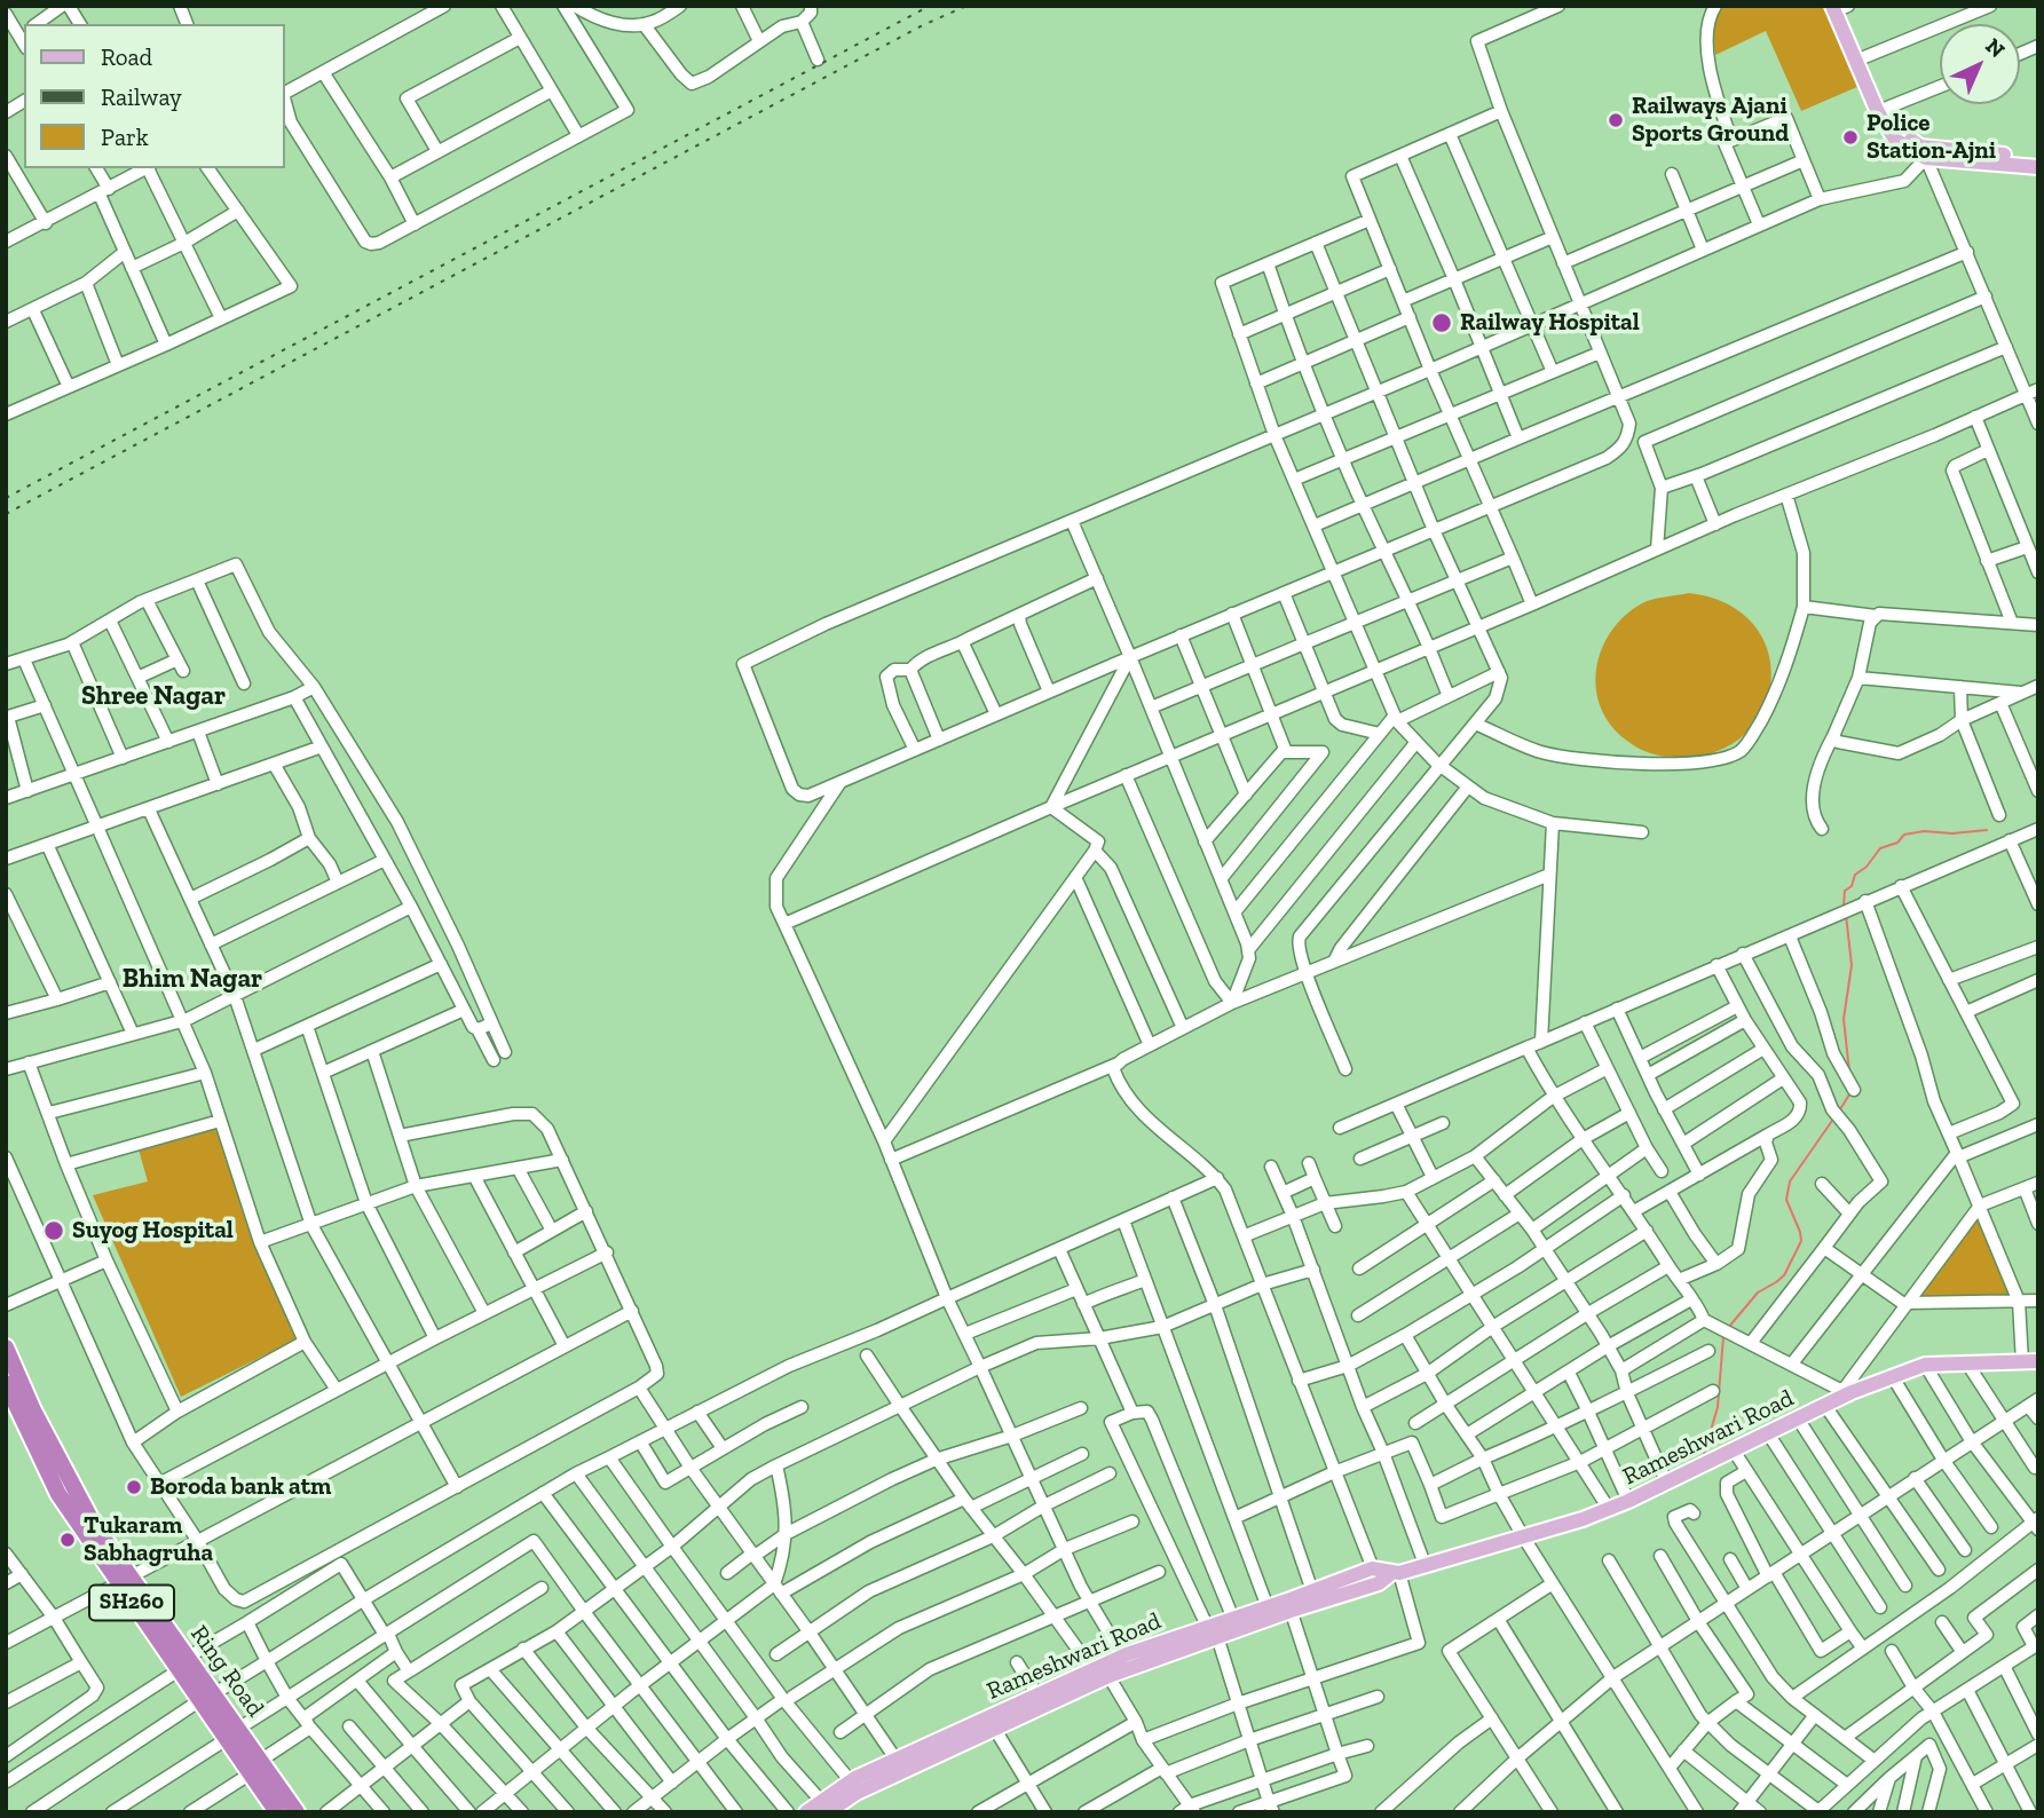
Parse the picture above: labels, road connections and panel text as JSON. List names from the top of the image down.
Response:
{
  "streets": {
    "highway": ["SH260", "Ring Road"],
    "main road": ["Rameshwari Road"]
  },
  "districts": ["Shree Nagar", "Bhim Nagar"],
  "places": [
    "Railways Ajani Sports Ground",
    "Police Station-Ajni",
    "Railway Hospital",
    "Suyog Hospital",
    "Boroda bank atm",
    "Tukaram Sabhagruha"
  ],
  "legend": ["Road", "Railway", "Park"],
  "north": "top right"
}
